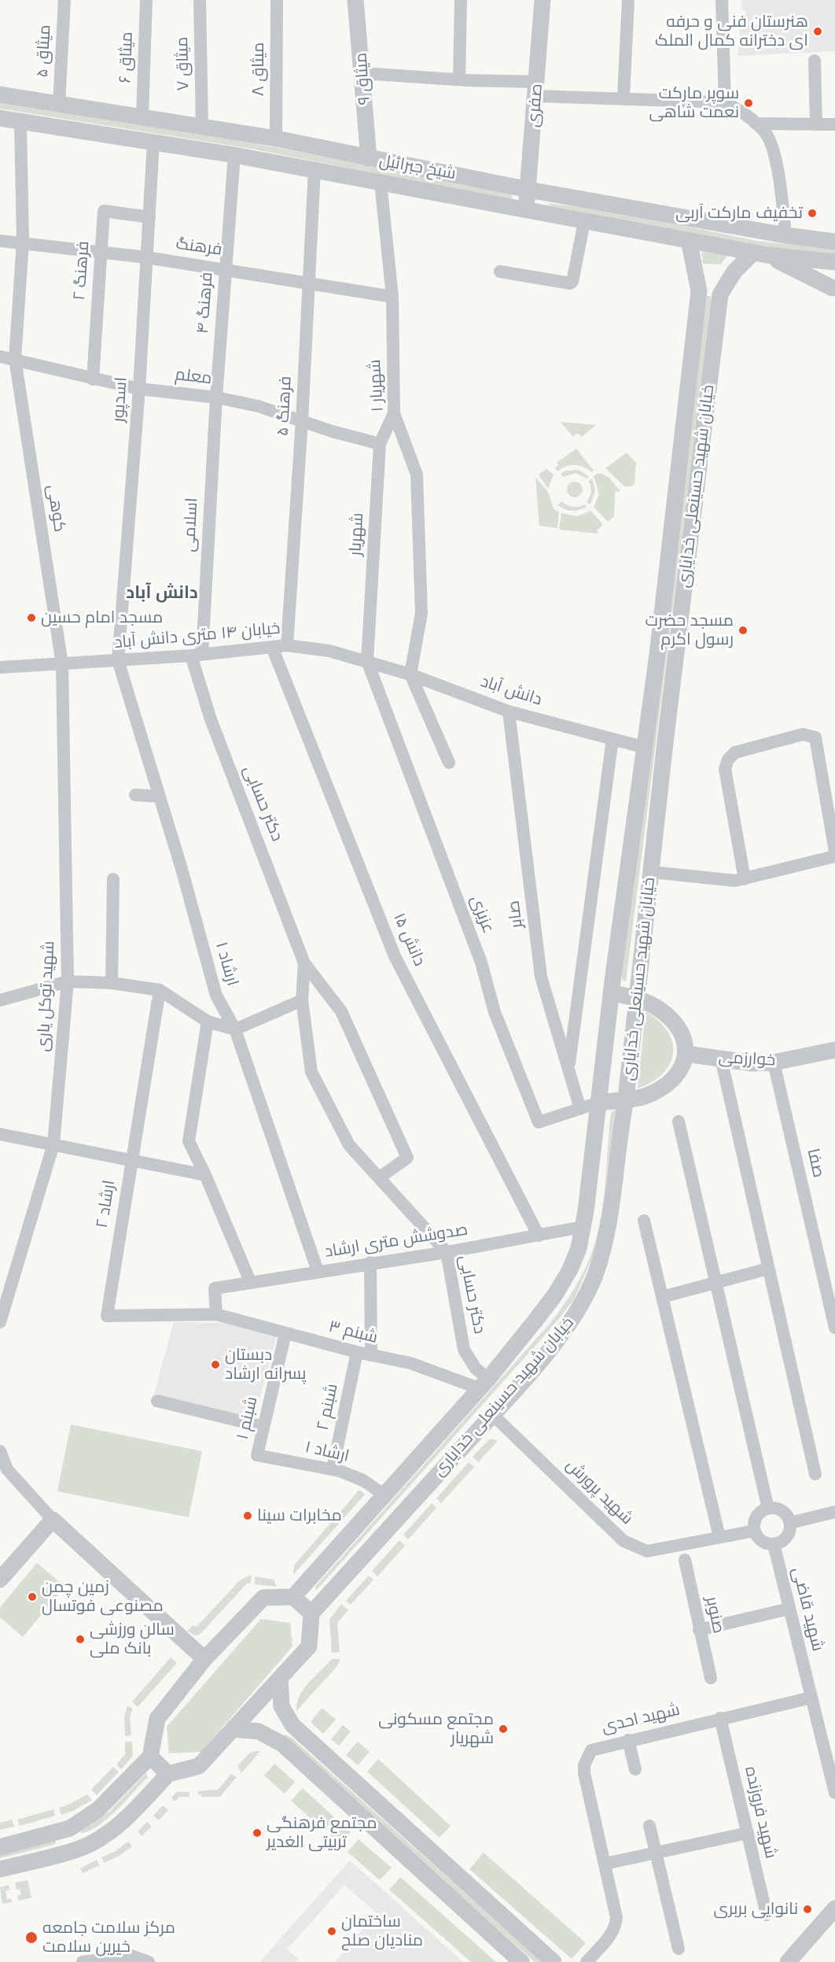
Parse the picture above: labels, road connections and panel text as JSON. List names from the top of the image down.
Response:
{
  "streets": {
    "street": [
      "میثاق ۵",
      "میثاق ۶",
      "میثاق ۷",
      "میثاق ۸",
      "میثاق ۹",
      "صفری",
      "شیخ جبرائیل",
      "فرهنگ",
      "فرهنگ ۲",
      "فرهنگ ۴",
      "معلم",
      "شهریار ۱",
      "اسدپور",
      "فرهنگ ۵",
      "خیابان شهید حسینعلی خدایاری",
      "کوهی",
      "اسلامی",
      "شهریار",
      "خیابان ۱۴ متری دانش آباد",
      "دانش آباد",
      "دکتر حسابی",
      "عزیزی",
      "صابر",
      "دانش ۱۵",
      "ارشاد ۱",
      "شهید توکل یاری",
      "خوارزمی",
      "صفا",
      "ارشاد ۲",
      "صدوشش متری ارشاد",
      "شبنم ۳",
      "شبنم ۲",
      "شبنم ۱",
      "شهید پرورش",
      "شهید قاضی",
      "صنوبر",
      "شهید احدی",
      "شهید فروزنده"
    ]
  },
  "crossings": [
    ["میثاق ۵", "شیخ جبرائیل"],
    ["میثاق ۶", "شیخ جبرائیل"],
    ["میثاق ۷", "شیخ جبرائیل"],
    ["میثاق ۸", "شیخ جبرائیل"],
    ["میثاق ۹", "شیخ جبرائیل"],
    ["صفری", "شیخ جبرائیل"],
    ["شیخ جبرائیل", "فرهنگ ۴"],
    ["شیخ جبرائیل", "شهریار ۱"],
    ["شیخ جبرائیل", "اسدپور"],
    ["شیخ جبرائیل", "فرهنگ ۵"],
    ["شیخ جبرائیل", "خیابان شهید حسینعلی خدایاری"],
    ["شیخ جبرائیل", "کوهی"],
    ["فرهنگ", "فرهنگ ۲"],
    ["فرهنگ", "فرهنگ ۴"],
    ["فرهنگ", "شهریار ۱"],
    ["فرهنگ", "اسدپور"],
    ["فرهنگ", "فرهنگ ۵"],
    ["فرهنگ", "کوهی"],
    ["فرهنگ ۲", "معلم"],
    ["فرهنگ ۲", "اسدپور"],
    ["فرهنگ ۴", "معلم"],
    ["فرهنگ ۴", "اسلامی"],
    ["معلم", "اسدپور"],
    ["معلم", "فرهنگ ۵"],
    ["معلم", "کوهی"],
    ["معلم", "اسلامی"],
    ["معلم", "شهریار"],
    ["شهریار ۱", "شهریار"],
    ["شهریار ۱", "دانش آباد"],
    ["اسدپور", "خیابان ۱۴ متری دانش آباد"],
    ["اسدپور", "ارشاد ۱"],
    ["فرهنگ ۵", "خیابان ۱۴ متری دانش آباد"],
    ["خیابان شهید حسینعلی خدایاری", "دانش آباد"],
    ["خیابان شهید حسینعلی خدایاری", "دکتر حسابی"],
    ["خیابان شهید حسینعلی خدایاری", "عزیزی"],
    ["خیابان شهید حسینعلی خدایاری", "ارشاد ۱"],
    ["خیابان شهید حسینعلی خدایاری", "صدوشش متری ارشاد"],
    ["خیابان شهید حسینعلی خدایاری", "شبنم ۳"],
    ["خیابان شهید حسینعلی خدایاری", "شهید پرورش"],
    ["کوهی", "خیابان ۱۴ متری دانش آباد"],
    ["کوهی", "شهید توکل یاری"],
    ["اسلامی", "خیابان ۱۴ متری دانش آباد"],
    ["اسلامی", "دکتر حسابی"],
    ["شهریار", "خیابان ۱۴ متری دانش آباد"],
    ["شهریار", "دانش آباد"],
    ["شهریار", "عزیزی"],
    ["خیابان ۱۴ متری دانش آباد", "دانش آباد"],
    ["خیابان ۱۴ متری دانش آباد", "دکتر حسابی"],
    ["خیابان ۱۴ متری دانش آباد", "عزیزی"],
    ["خیابان ۱۴ متری دانش آباد", "دانش ۱۵"],
    ["خیابان ۱۴ متری دانش آباد", "ارشاد ۱"],
    ["خیابان ۱۴ متری دانش آباد", "شهید توکل یاری"],
    ["دانش آباد", "عزیزی"],
    ["دانش آباد", "صابر"],
    ["دکتر حسابی", "صدوشش متری ارشاد"],
    ["دکتر حسابی", "شبنم ۳"],
    ["عزیزی", "صابر"],
    ["دانش ۱۵", "صدوشش متری ارشاد"],
    ["ارشاد ۱", "صدوشش متری ارشاد"],
    ["ارشاد ۱", "شبنم ۲"],
    ["ارشاد ۱", "شبنم ۱"],
    ["خوارزمی", "صفا"],
    ["ارشاد ۲", "صدوشش متری ارشاد"],
    ["ارشاد ۲", "شبنم ۳"],
    ["صدوشش متری ارشاد", "شبنم ۳"],
    ["شبنم ۳", "شبنم ۲"],
    ["شبنم ۳", "شبنم ۱"],
    ["شهید پرورش", "شهید قاضی"],
    ["شهید قاضی", "شهید احدی"],
    ["شهید احدی", "شهید فروزنده"]
  ],
  "districts": ["دانش آباد"],
  "places": [
    "هنرستان فنی و حرفه ای دخترانه کمال الملک",
    "سوپر مارکت نعمت شاهی",
    "تخفیف مارکت آربی",
    "مسجد امام حسین",
    "مسجد حضرت رسول اکرم",
    "دبستان پسرانه ارشاد",
    "مخابرات سینا",
    "زمین چمن مصنوعی فوتسال",
    "سالن ورزشی بانک ملی",
    "مجتمع مسکونی شهریار",
    "مجتمع فرهنگی تربیتی الغدیر",
    "نانوایی بربری",
    "ساختمان منادیان صلح",
    "مرکز سلامت جامعه خیرین سلامت"
  ]
}
